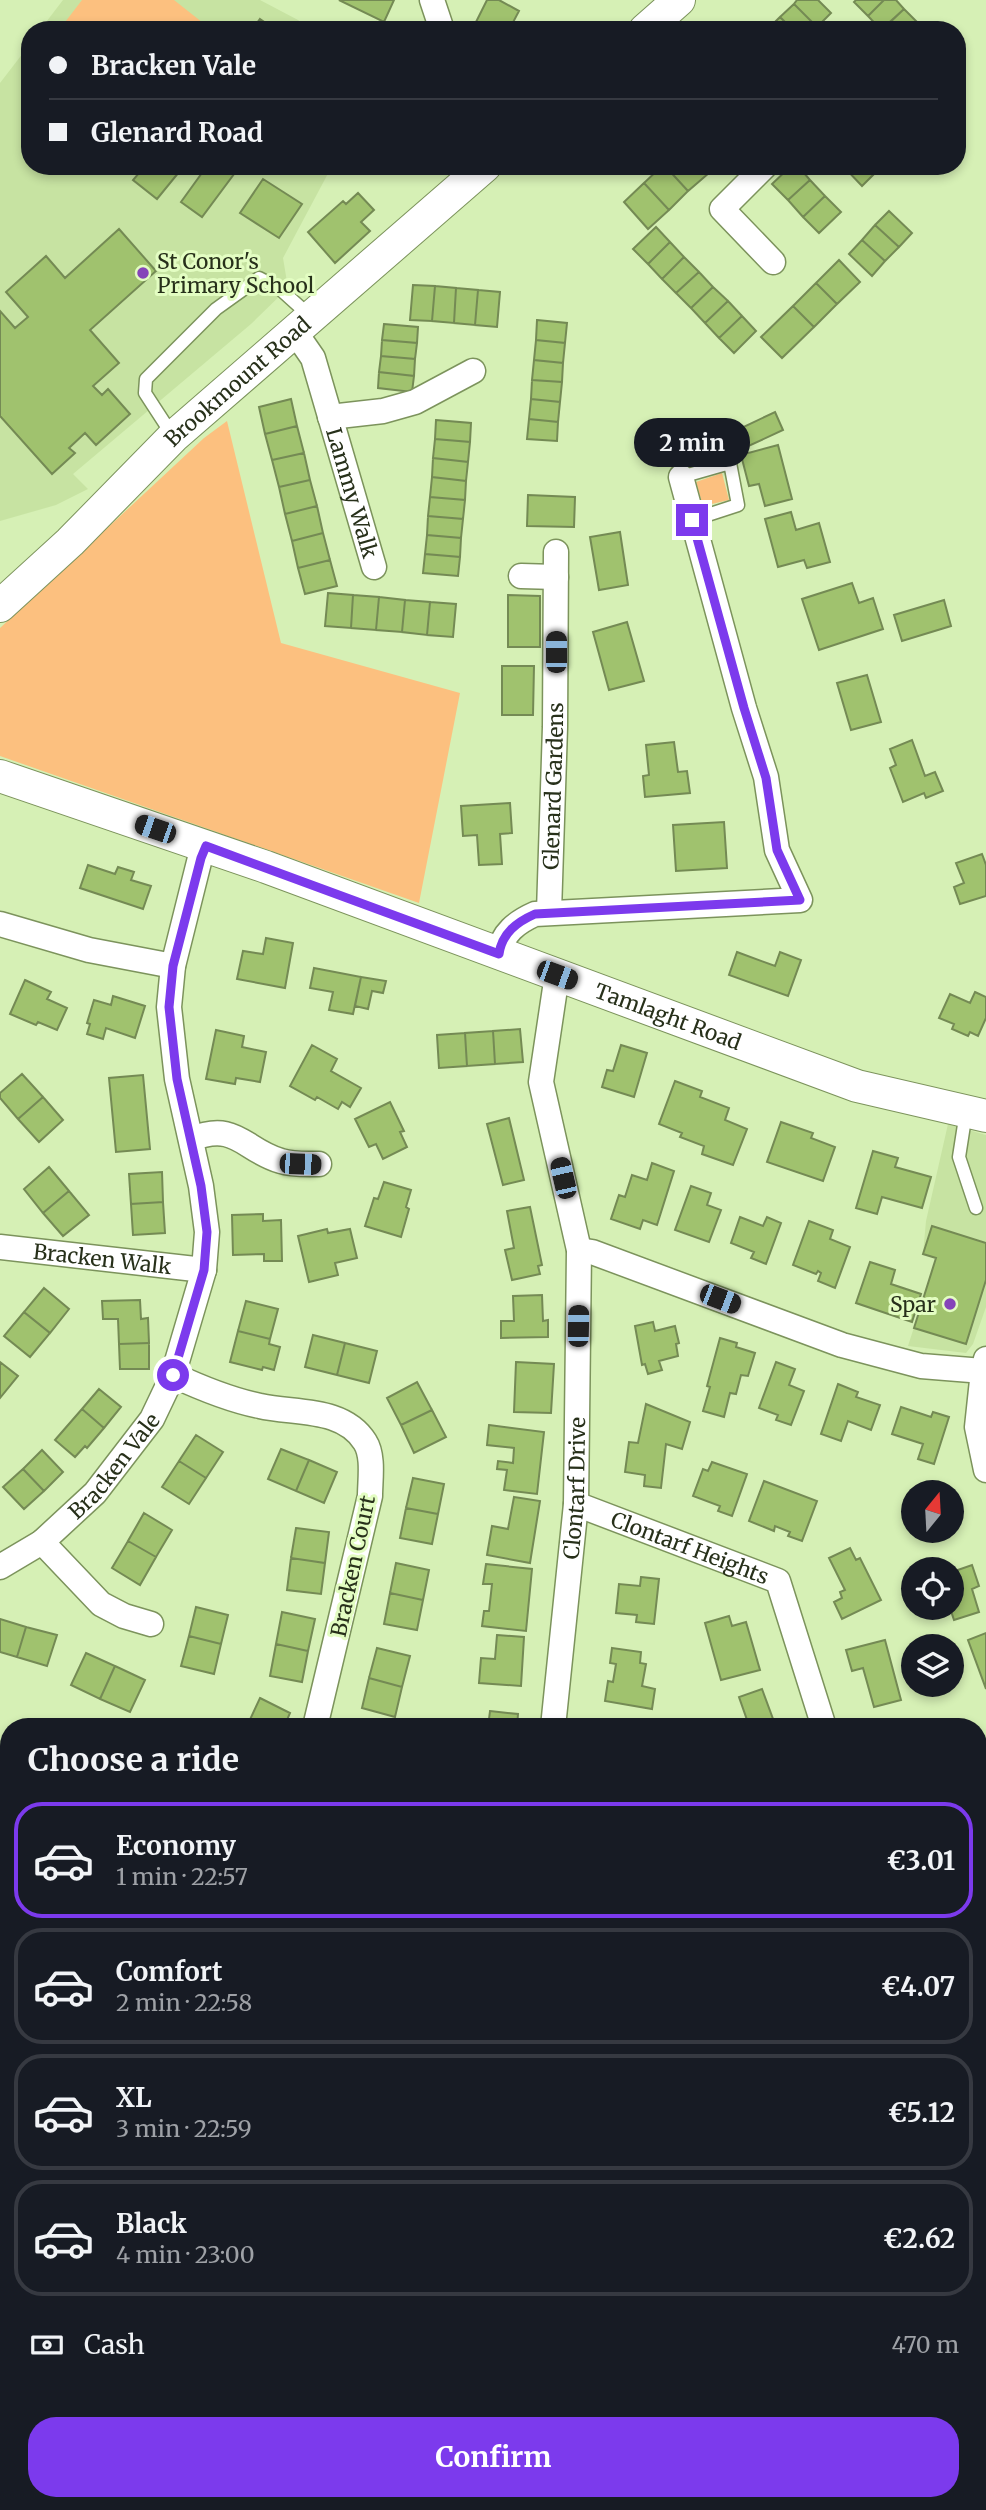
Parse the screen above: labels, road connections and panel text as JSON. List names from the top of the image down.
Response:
{
  "streets": {
    "street": [
      "Brookmount Road",
      "Lammy Walk",
      "Glenard Gardens",
      "Tamlaght Road",
      "Bracken Walk",
      "Bracken Vale",
      "Clontarf Drive",
      "Clontarf Heights",
      "Bracken Court"
    ]
  },
  "crossings": [
    ["Brookmount Road", "Lammy Walk"],
    ["Tamlaght Road", "Bracken Vale"],
    ["Tamlaght Road", "Clontarf Drive"],
    ["Bracken Walk", "Bracken Vale"],
    ["Bracken Vale", "Bracken Court"],
    ["Clontarf Drive", "Clontarf Heights"]
  ],
  "places": ["St Conor's Primary School", "Spar"],
  "north": "top",
  "page": {
    "banner": ["Bracken Vale", "Glenard Road"],
    "bubble": "2 min",
    "heading": "Choose a ride",
    "list": [
      {
        "name": "Economy",
        "note": "1 min · 22:57",
        "value": "€3.01"
      },
      {
        "name": "Comfort",
        "note": "2 min · 22:58",
        "value": "€4.07"
      },
      {
        "name": "XL",
        "note": "3 min · 22:59",
        "value": "€5.12"
      },
      {
        "name": "Black",
        "note": "4 min · 23:00",
        "value": "€2.62"
      }
    ],
    "pay": ["Cash", "470 m"],
    "buttons": "Confirm"
  }
}
